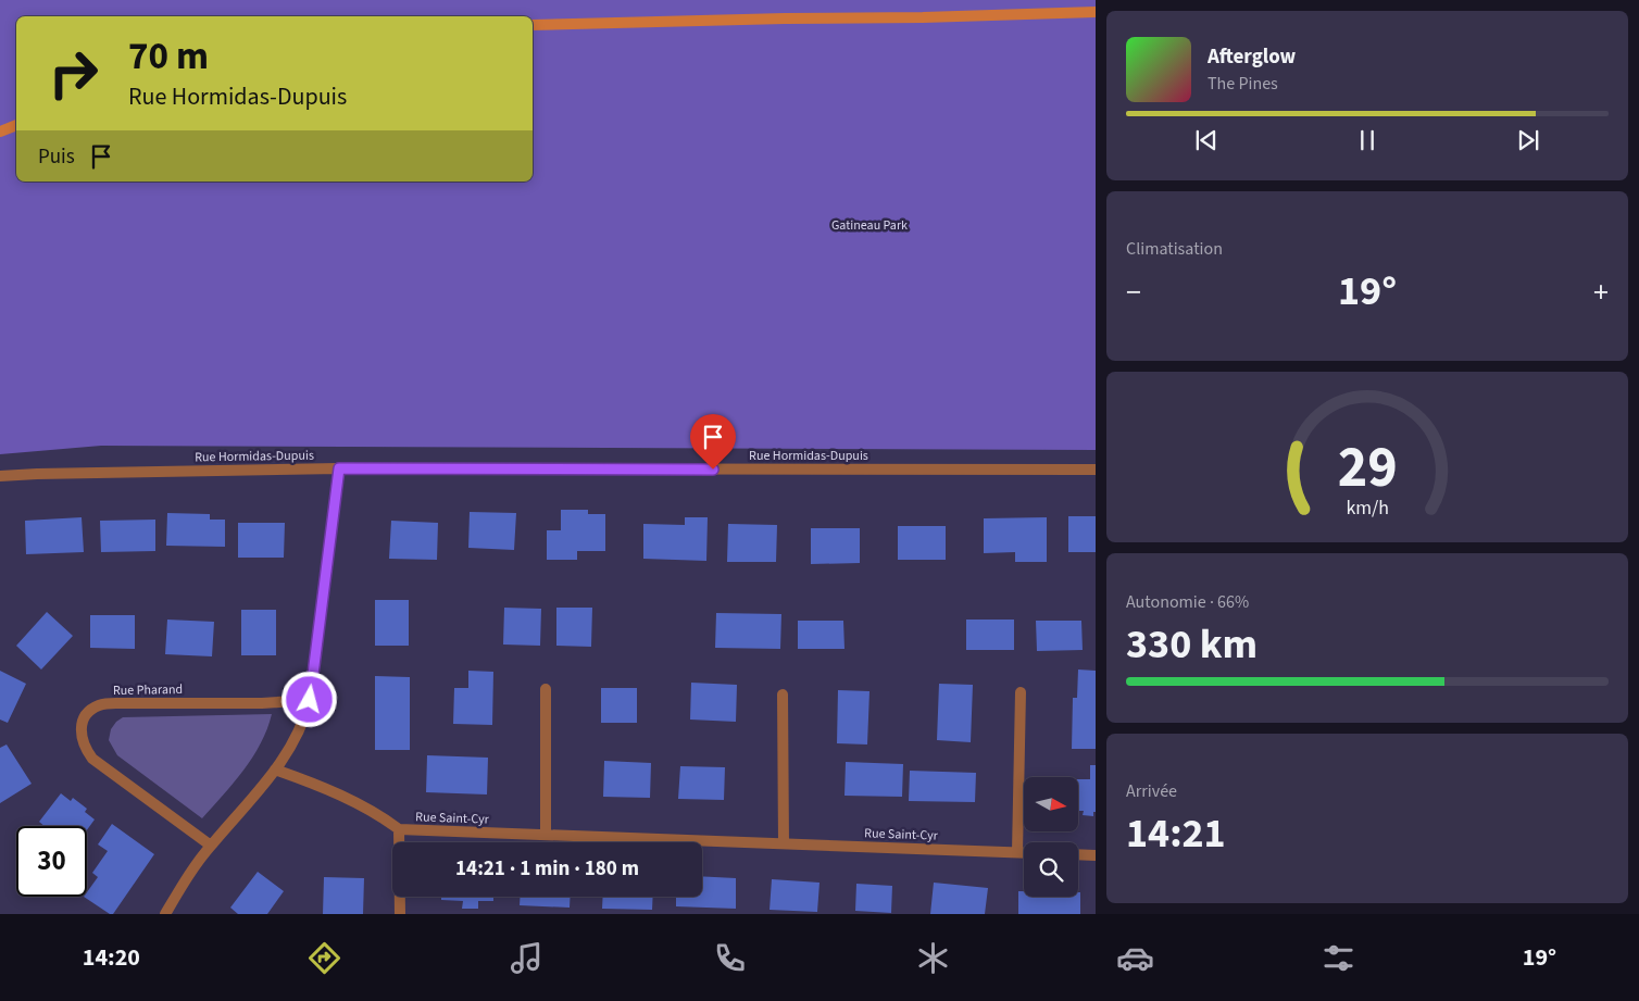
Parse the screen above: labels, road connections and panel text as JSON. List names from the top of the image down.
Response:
{
  "streets": {
    "street": ["Rue Hormidas-Dupuis", "Rue Pharand", "Rue Saint-Cyr"]
  },
  "parks": ["Gatineau Park"],
  "north": "right",
  "page": {
    "turn": ["70 m", "Rue Hormidas-Dupuis"],
    "song": ["Afterglow", "The Pines"],
    "then": "Puis",
    "tile": [
      "Climatisation",
      ["Autonomie · 66%", "330 km"],
      ["Arrivée", "14:21"]
    ],
    "heat": ["−", "19°", "+"],
    "limit": "30",
    "trip": "14:21 · 1 min · 180 m",
    "tabs": ["14:20", "19°"],
    "gauge": ["29", "km/h"]
  }
}
